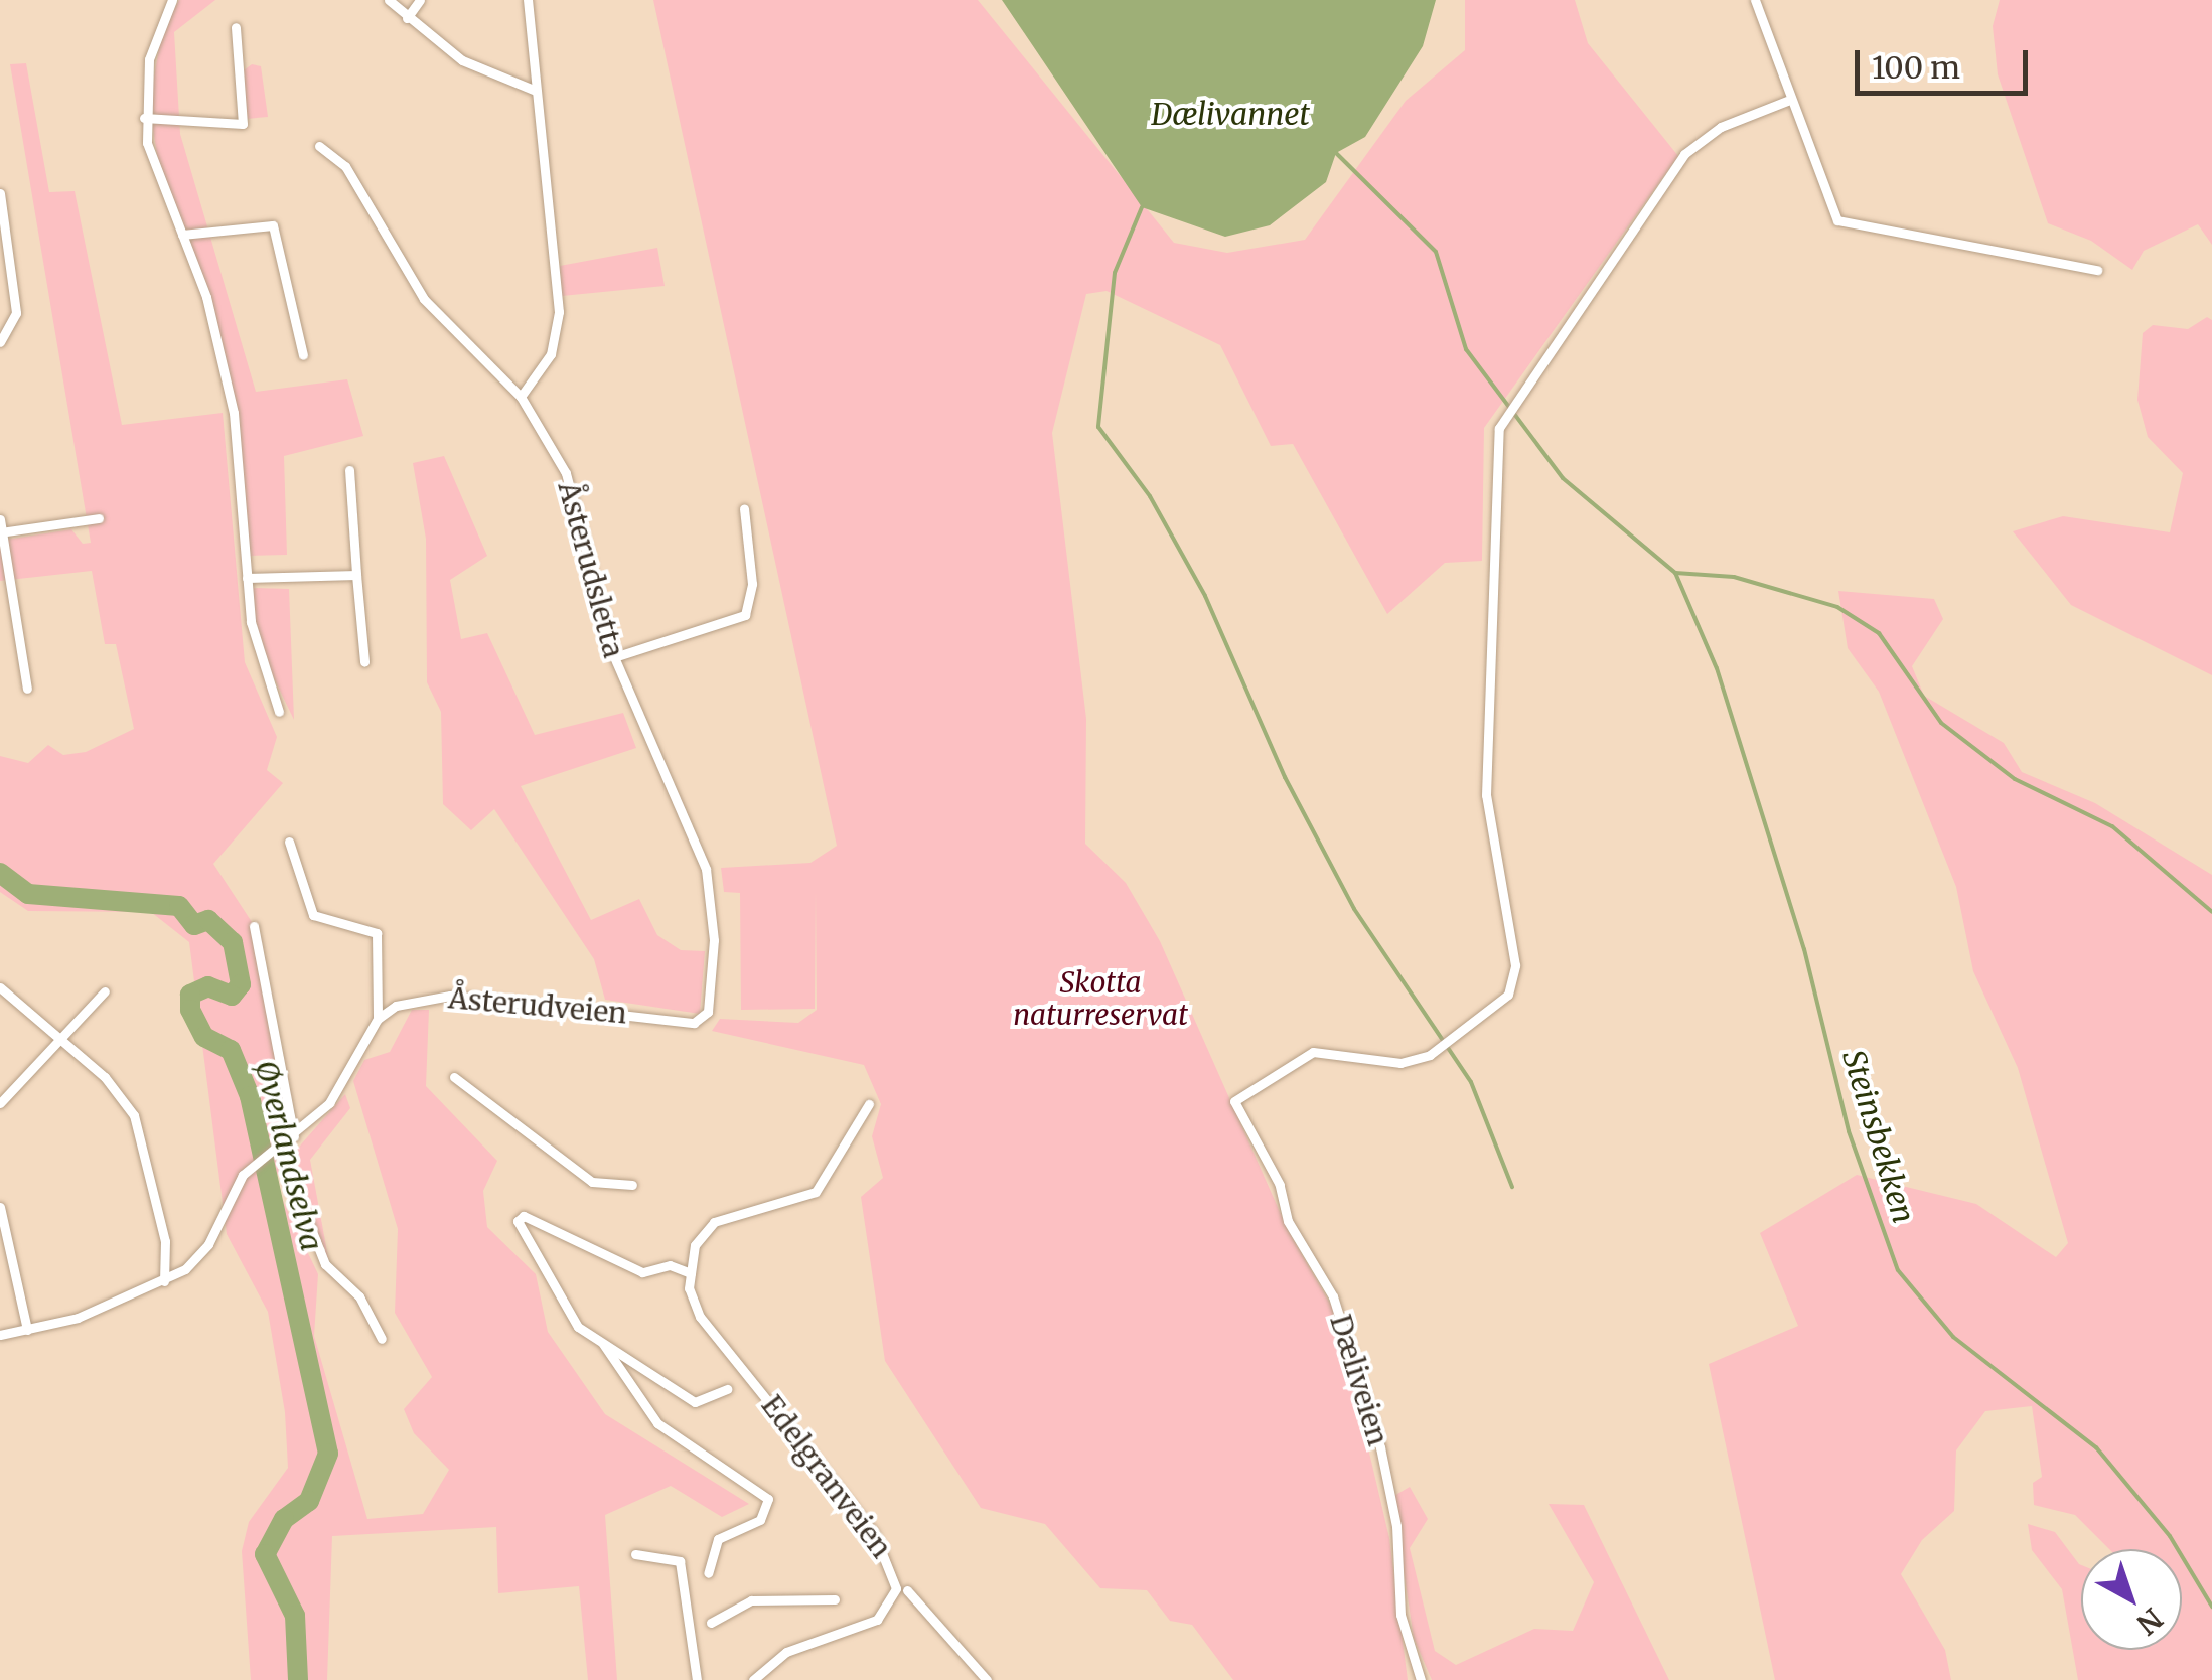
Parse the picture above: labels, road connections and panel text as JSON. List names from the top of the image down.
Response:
{
  "streets": {
    "street": [
      "Åsterudsletta",
      "Åsterudveien",
      "Dæliveien",
      "Edelgranveien"
    ]
  },
  "crossings": [
    ["Åsterudsletta", "Åsterudveien"]
  ],
  "water": ["Dælivannet", "Steinsbekken", "Øverlandselva"],
  "parks": ["Skotta naturreservat"],
  "scale_bar": "100 m",
  "north": "bottom right"
}
